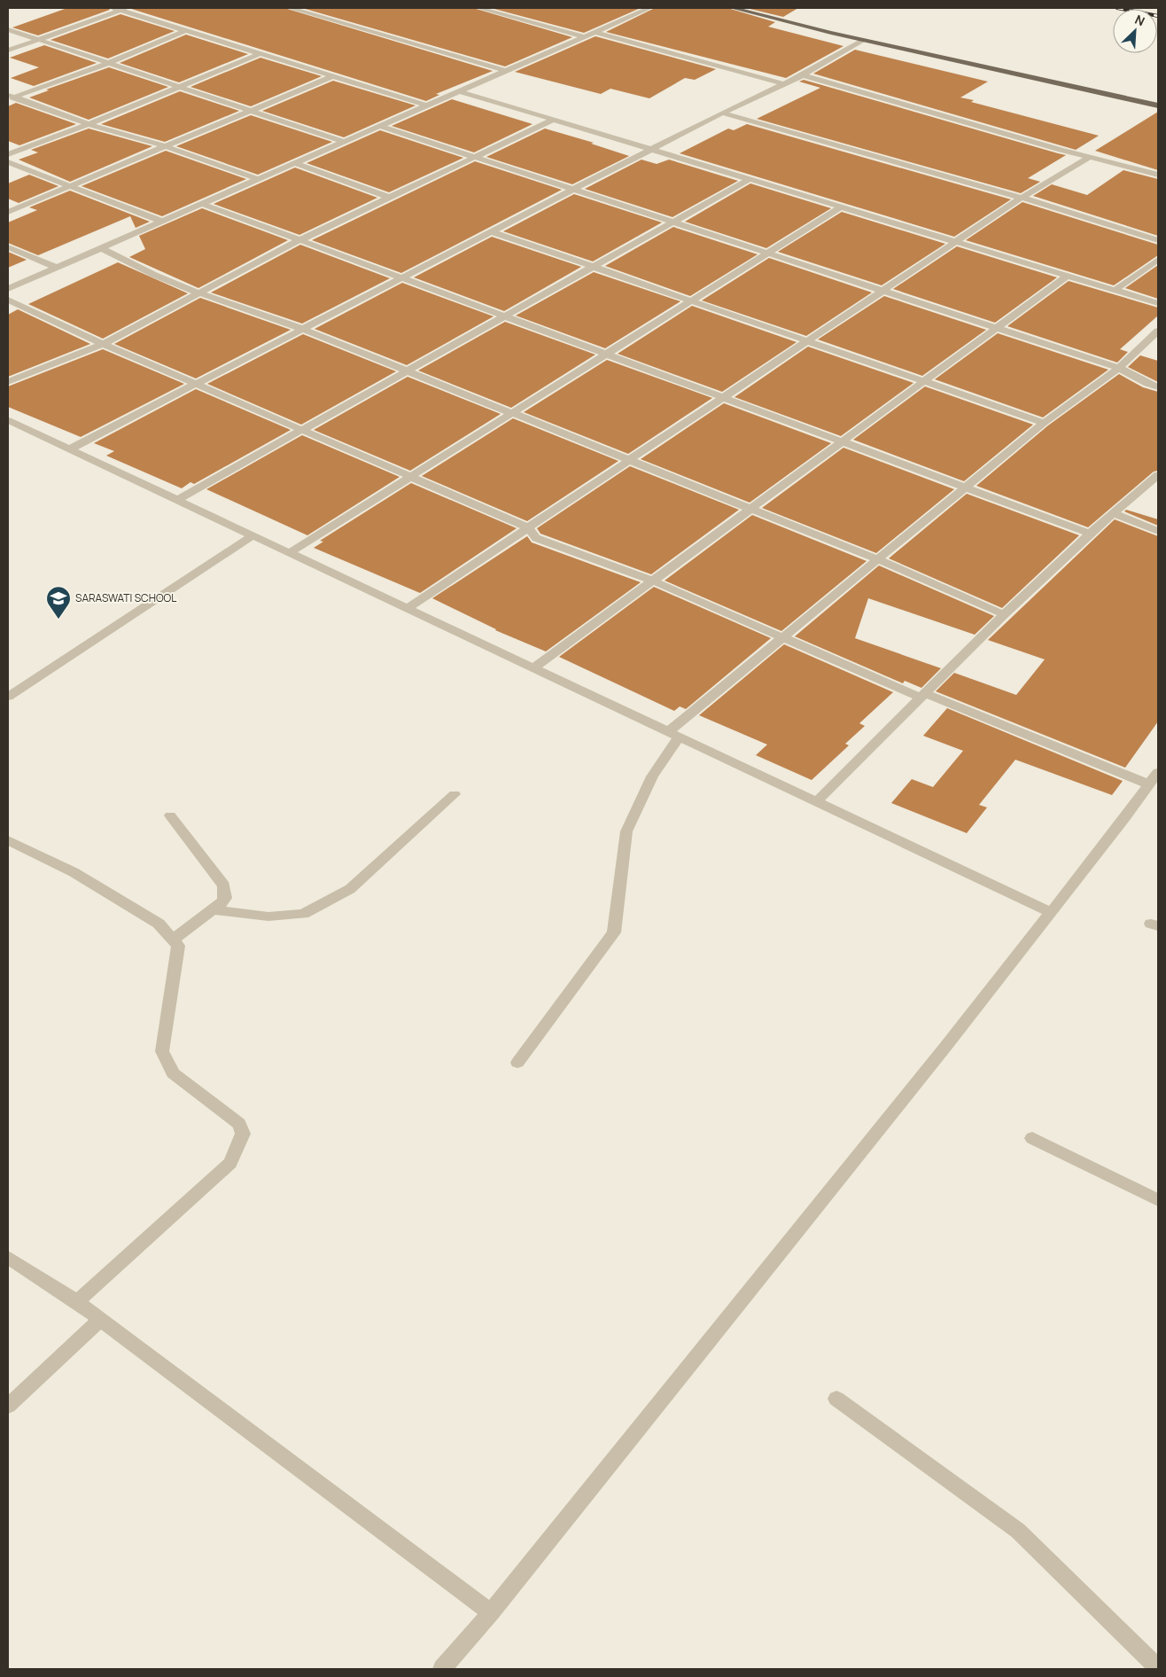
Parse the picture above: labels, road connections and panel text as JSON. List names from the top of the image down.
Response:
{
  "places": {
    "school or university": ["SARASWATI SCHOOL"]
  },
  "north": "top right"
}
